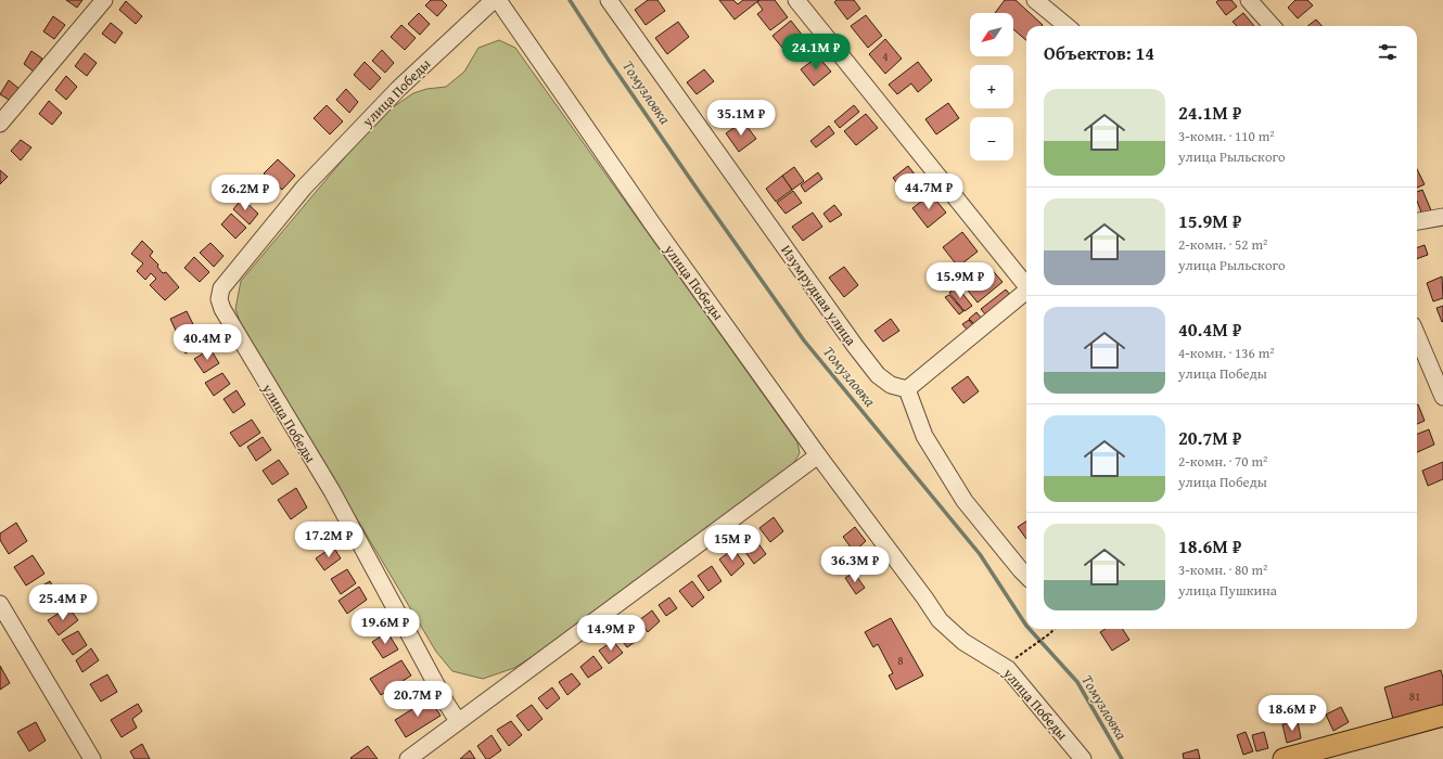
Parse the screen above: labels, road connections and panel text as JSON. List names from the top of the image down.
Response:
{
  "streets": {
    "street": ["улица Победы", "Изумрудная улица"]
  },
  "water": ["Томузловка"],
  "house_numbers": ["4", "8", "81"],
  "north": "bottom left",
  "page": {
    "map_buttons": ["+", "−"],
    "heading": "Объектов: 14",
    "price": [
      "24.1M ₽",
      "35.1M ₽",
      "44.7M ₽",
      "26.2M ₽",
      "15.9M ₽",
      "40.4M ₽",
      "17.2M ₽",
      "15M ₽",
      "36.3M ₽",
      "25.4M ₽",
      "19.6M ₽",
      "14.9M ₽",
      "20.7M ₽",
      "18.6M ₽"
    ],
    "list": [
      {
        "name": "24.1M ₽",
        "note": "3-комн. · 110 m² · улица Рыльского"
      },
      {
        "name": "15.9M ₽",
        "note": "2-комн. · 52 m² · улица Рыльского"
      },
      {
        "name": "40.4M ₽",
        "note": "4-комн. · 136 m² · улица Победы"
      },
      {
        "name": "20.7M ₽",
        "note": "2-комн. · 70 m² · улица Победы"
      },
      {
        "name": "18.6M ₽",
        "note": "3-комн. · 80 m² · улица Пушкина"
      }
    ]
  }
}
